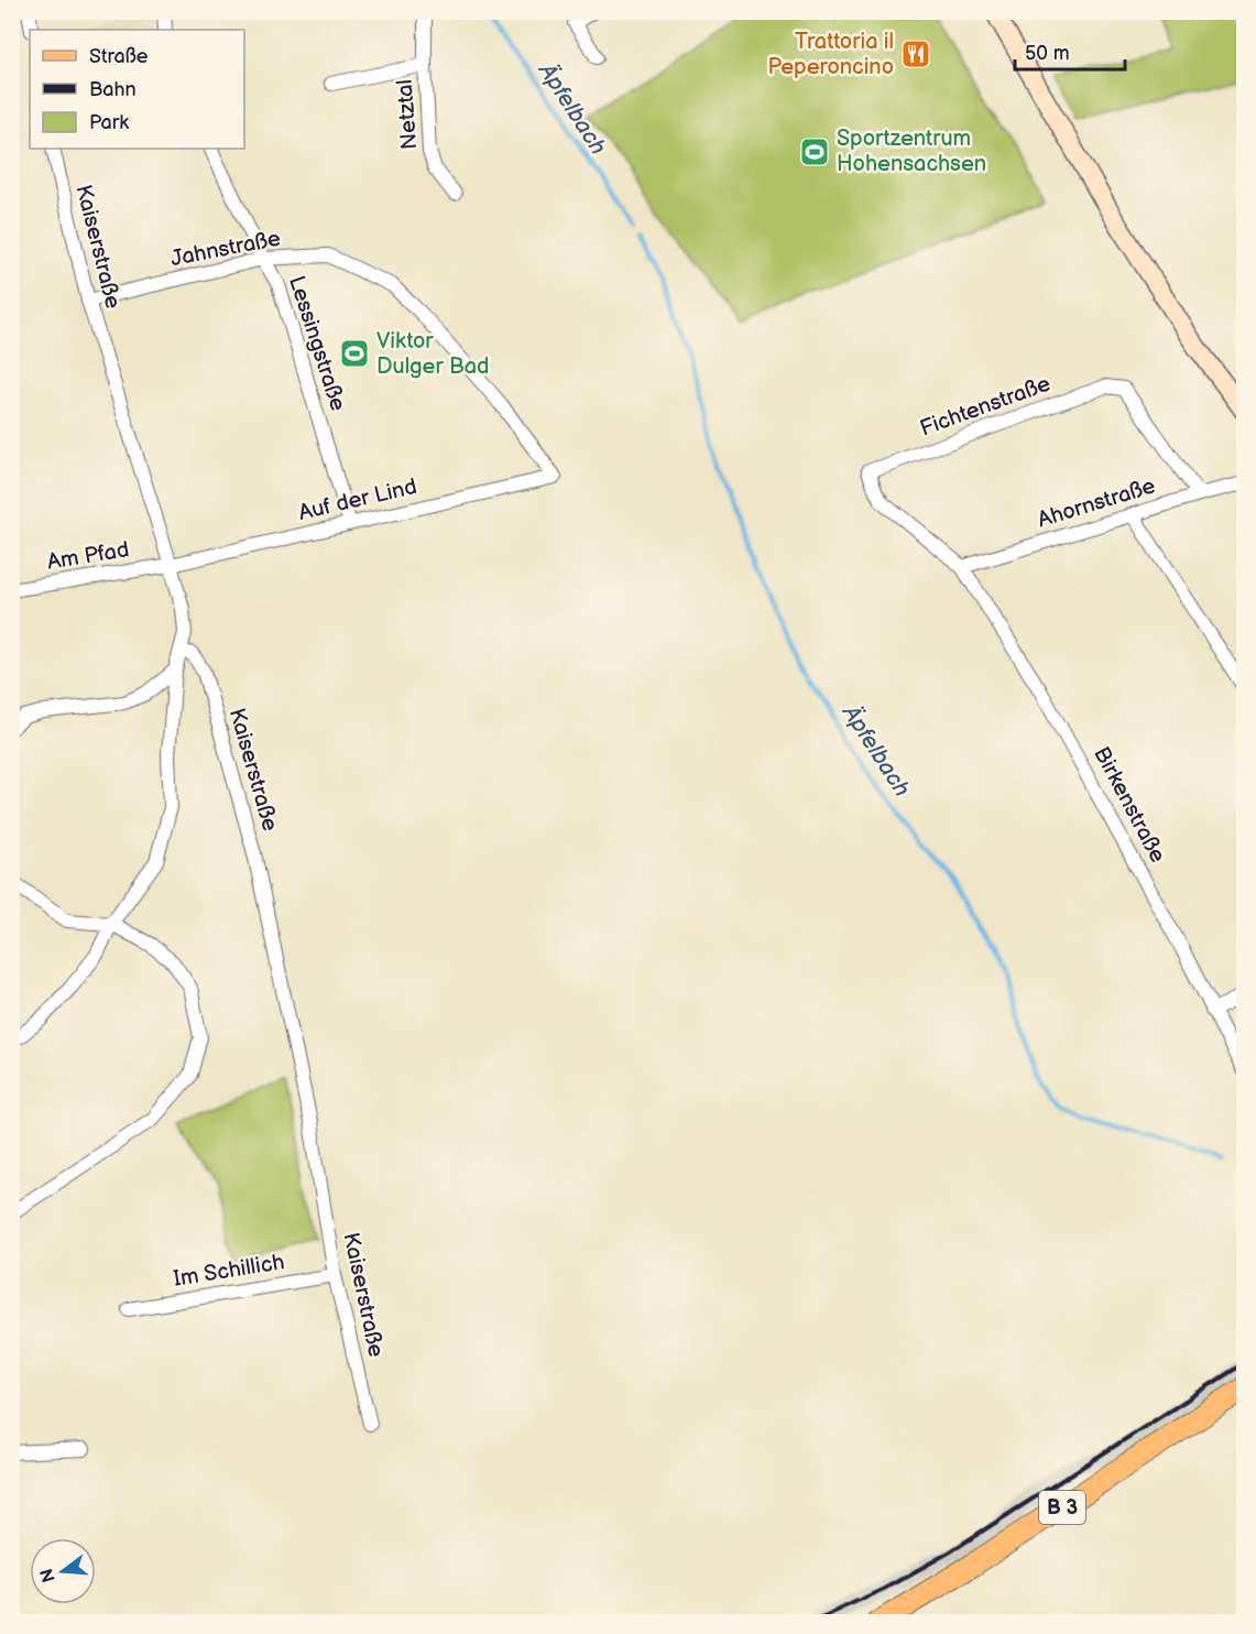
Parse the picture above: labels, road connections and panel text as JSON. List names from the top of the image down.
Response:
{
  "streets": {
    "main road": ["B 3"],
    "street": [
      "Netztal",
      "Kaiserstraße",
      "Jahnstraße",
      "Lessingstraße",
      "Fichtenstraße",
      "Auf der Lind",
      "Ahornstraße",
      "Am Pfad",
      "Birkenstraße",
      "Im Schillich"
    ]
  },
  "crossings": [
    ["Kaiserstraße", "Jahnstraße"],
    ["Kaiserstraße", "Auf der Lind"],
    ["Kaiserstraße", "Am Pfad"],
    ["Kaiserstraße", "Im Schillich"],
    ["Jahnstraße", "Lessingstraße"],
    ["Jahnstraße", "Auf der Lind"],
    ["Lessingstraße", "Auf der Lind"],
    ["Fichtenstraße", "Ahornstraße"],
    ["Fichtenstraße", "Birkenstraße"],
    ["Auf der Lind", "Am Pfad"],
    ["Ahornstraße", "Birkenstraße"]
  ],
  "water": ["Äpfelbach"],
  "places": {
    "restaurant": ["Trattoria il Peperoncino"],
    "sports": ["Sportzentrum Hohensachsen", "Viktor Dulger Bad"]
  },
  "legend": ["Straße", "Bahn", "Park"],
  "scale_bar": "50 m",
  "north": "left"
}
